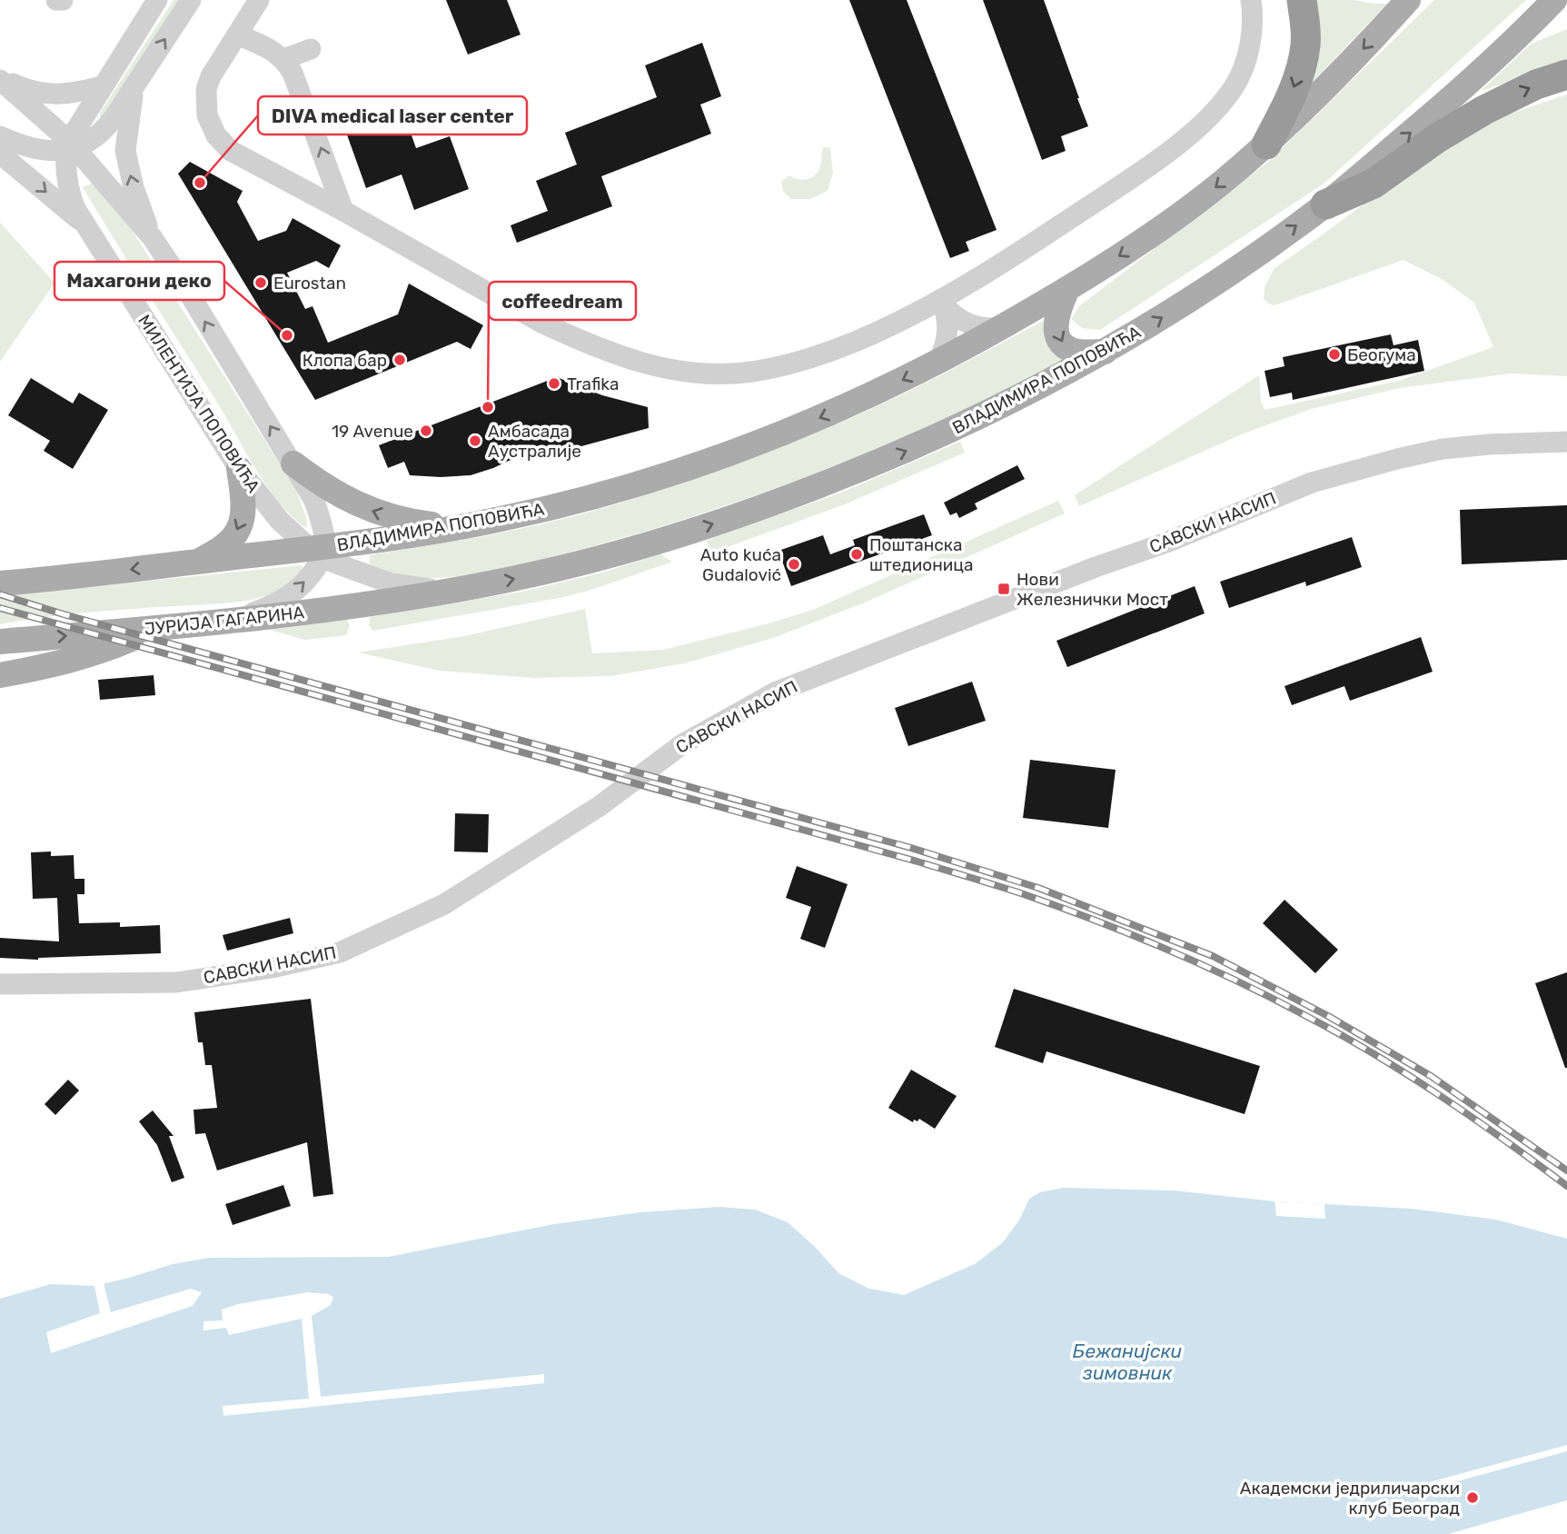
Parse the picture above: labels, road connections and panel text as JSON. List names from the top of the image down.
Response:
{
  "streets": {
    "main road": ["ВЛАДИМИРА ПОПОВИЋА", "ЈУРИЈА ГАГАРИНА"],
    "street": ["МИЛЕНТИЈА ПОПОВИЋА", "САВСКИ НАСИП"]
  },
  "crossings": [
    ["ВЛАДИМИРА ПОПОВИЋА", "МИЛЕНТИЈА ПОПОВИЋА"],
    ["ВЛАДИМИРА ПОПОВИЋА", "ЈУРИЈА ГАГАРИНА"],
    ["МИЛЕНТИЈА ПОПОВИЋА", "ЈУРИЈА ГАГАРИНА"]
  ],
  "water": ["Бежанијски зимовник"],
  "places": {
    "other": [
      "DIVA medical laser center",
      "Eurostan",
      "Махагони деко",
      "Беогума",
      "Клопа бар",
      "Trafika",
      "coffeedream",
      "19 Avenue",
      "Амбасада Аустралије",
      "Поштанска штедионица",
      "Auto kuća Gudalović",
      "Академски једриличарски клуб Београд"
    ],
    "transit": ["Нови Железнички Мост"]
  }
}
